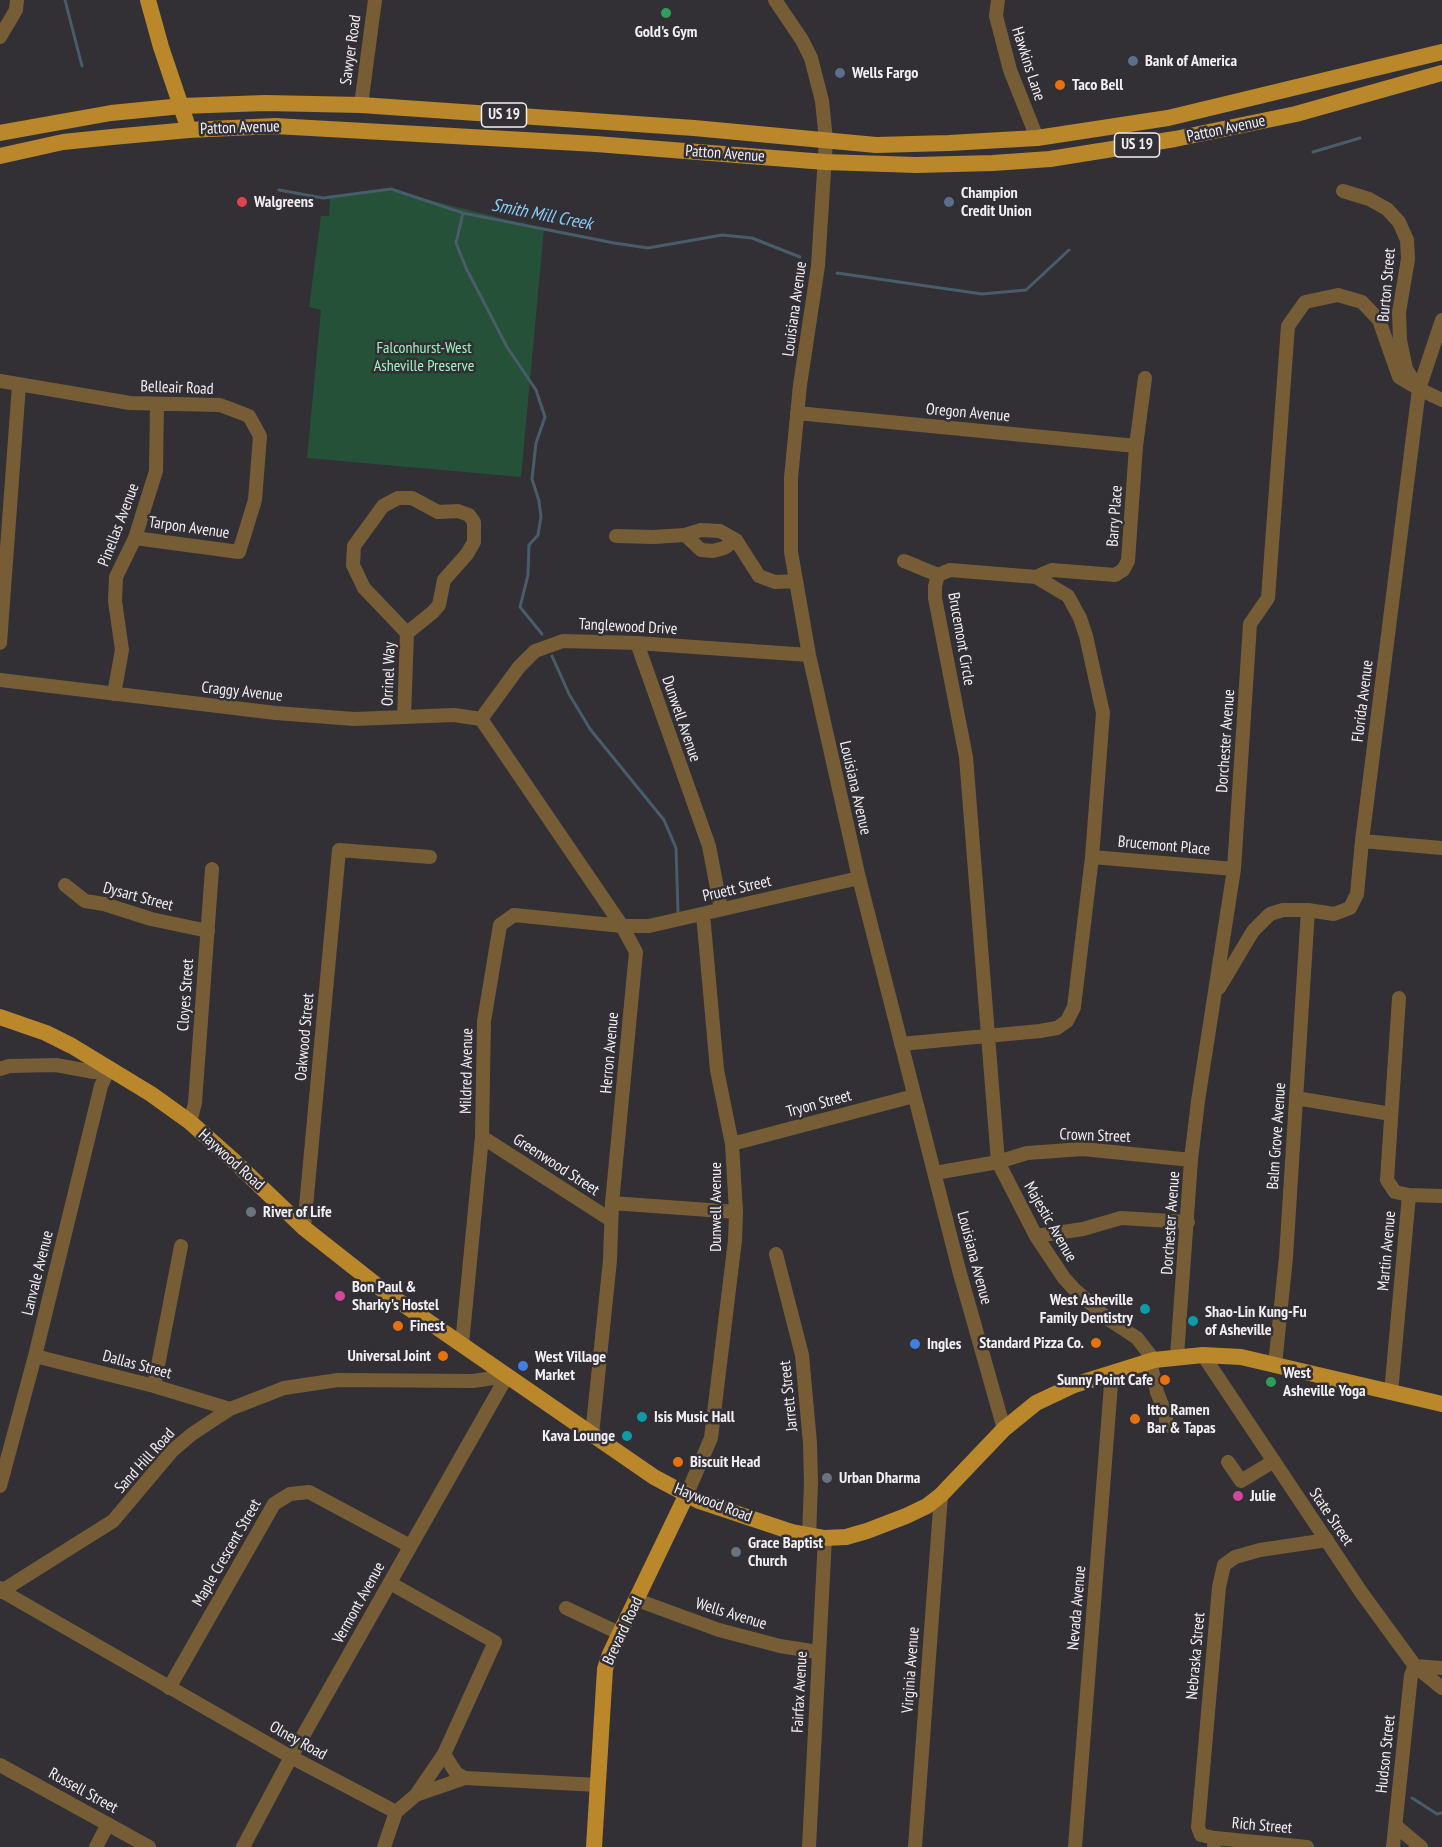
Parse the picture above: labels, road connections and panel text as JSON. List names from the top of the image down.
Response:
{
  "streets": {
    "main road": [
      "US 19",
      "Patton Avenue",
      "Haywood Road",
      "Brevard Road"
    ],
    "street": [
      "Sawyer Road",
      "Hawkins Lane",
      "Burton Street",
      "Louisiana Avenue",
      "Belleair Road",
      "Oregon Avenue",
      "Barry Place",
      "Pinellas Avenue",
      "Tarpon Avenue",
      "Tanglewood Drive",
      "Brucemont Circle",
      "Orrinel Way",
      "Craggy Avenue",
      "Florida Avenue",
      "Dunwell Avenue",
      "Dorchester Avenue",
      "Brucemont Place",
      "Pruett Street",
      "Dysart Street",
      "Cloyes Street",
      "Oakwood Street",
      "Herron Avenue",
      "Mildred Avenue",
      "Tryon Street",
      "Crown Street",
      "Balm Grove Avenue",
      "Greenwood Street",
      "Majestic Avenue",
      "Martin Avenue",
      "Lanvale Avenue",
      "Dallas Street",
      "Jarrett Street",
      "Sand Hill Road",
      "State Street",
      "Maple Crescent Street",
      "Vermont Avenue",
      "Nevada Avenue",
      "Wells Avenue",
      "Nebraska Street",
      "Virginia Avenue",
      "Fairfax Avenue",
      "Olney Road",
      "Hudson Street",
      "Russell Street",
      "Rich Street"
    ]
  },
  "crossings": [
    ["Sawyer Road", "Patton Avenue"],
    ["Hawkins Lane", "Patton Avenue"],
    ["Patton Avenue", "Louisiana Avenue"],
    ["Burton Street", "Florida Avenue"],
    ["Burton Street", "Dorchester Avenue"],
    ["Louisiana Avenue", "Oregon Avenue"],
    ["Louisiana Avenue", "Tanglewood Drive"],
    ["Louisiana Avenue", "Brucemont Circle"],
    ["Louisiana Avenue", "Pruett Street"],
    ["Louisiana Avenue", "Tryon Street"],
    ["Louisiana Avenue", "Haywood Road"],
    ["Belleair Road", "Pinellas Avenue"],
    ["Belleair Road", "Tarpon Avenue"],
    ["Oregon Avenue", "Barry Place"],
    ["Barry Place", "Brucemont Circle"],
    ["Pinellas Avenue", "Tarpon Avenue"],
    ["Pinellas Avenue", "Craggy Avenue"],
    ["Tanglewood Drive", "Craggy Avenue"],
    ["Tanglewood Drive", "Dunwell Avenue"],
    ["Tanglewood Drive", "Herron Avenue"],
    ["Brucemont Circle", "Brucemont Place"],
    ["Brucemont Circle", "Crown Street"],
    ["Brucemont Circle", "Majestic Avenue"],
    ["Orrinel Way", "Craggy Avenue"],
    ["Craggy Avenue", "Herron Avenue"],
    ["Florida Avenue", "Dorchester Avenue"],
    ["Florida Avenue", "Balm Grove Avenue"],
    ["Dunwell Avenue", "Pruett Street"],
    ["Dunwell Avenue", "Tryon Street"],
    ["Dunwell Avenue", "Haywood Road"],
    ["Dunwell Avenue", "Brevard Road"],
    ["Dorchester Avenue", "Brucemont Place"],
    ["Dorchester Avenue", "Crown Street"],
    ["Dorchester Avenue", "Haywood Road"],
    ["Pruett Street", "Herron Avenue"],
    ["Pruett Street", "Mildred Avenue"],
    ["Dysart Street", "Cloyes Street"],
    ["Cloyes Street", "Haywood Road"],
    ["Oakwood Street", "Haywood Road"],
    ["Herron Avenue", "Mildred Avenue"],
    ["Herron Avenue", "Haywood Road"],
    ["Herron Avenue", "Greenwood Street"],
    ["Mildred Avenue", "Haywood Road"],
    ["Mildred Avenue", "Greenwood Street"],
    ["Crown Street", "Majestic Avenue"],
    ["Balm Grove Avenue", "Haywood Road"],
    ["Haywood Road", "Majestic Avenue"],
    ["Haywood Road", "Martin Avenue"],
    ["Haywood Road", "Lanvale Avenue"],
    ["Haywood Road", "Jarrett Street"],
    ["Haywood Road", "Sand Hill Road"],
    ["Haywood Road", "State Street"],
    ["Haywood Road", "Vermont Avenue"],
    ["Haywood Road", "Nevada Avenue"],
    ["Haywood Road", "Brevard Road"],
    ["Haywood Road", "Virginia Avenue"],
    ["Haywood Road", "Fairfax Avenue"],
    ["Lanvale Avenue", "Dallas Street"],
    ["Dallas Street", "Sand Hill Road"],
    ["Jarrett Street", "Fairfax Avenue"],
    ["Sand Hill Road", "Vermont Avenue"],
    ["Sand Hill Road", "Olney Road"],
    ["State Street", "Nebraska Street"],
    ["State Street", "Hudson Street"],
    ["Maple Crescent Street", "Vermont Avenue"],
    ["Maple Crescent Street", "Olney Road"],
    ["Vermont Avenue", "Olney Road"],
    ["Wells Avenue", "Brevard Road"],
    ["Wells Avenue", "Fairfax Avenue"],
    ["Nebraska Street", "Rich Street"]
  ],
  "water": ["Smith Mill Creek"],
  "parks": ["Falconhurst-West Asheville Preserve"],
  "places": [
    "Gold's Gym",
    "Bank of America",
    "Wells Fargo",
    "Taco Bell",
    "Walgreens",
    "Champion Credit Union",
    "River of Life",
    "Bon Paul & Sharky's Hostel",
    "West Asheville Family Dentistry",
    "Shao-Lin Kung-Fu of Asheville",
    "Finest",
    "Standard Pizza Co.",
    "Ingles",
    "Universal Joint",
    "West Village Market",
    "Sunny Point Cafe",
    "West Asheville Yoga",
    "Isis Music Hall",
    "Itto Ramen Bar & Tapas",
    "Kava Lounge",
    "Biscuit Head",
    "Urban Dharma",
    "Julie",
    "Grace Baptist Church"
  ]
}
